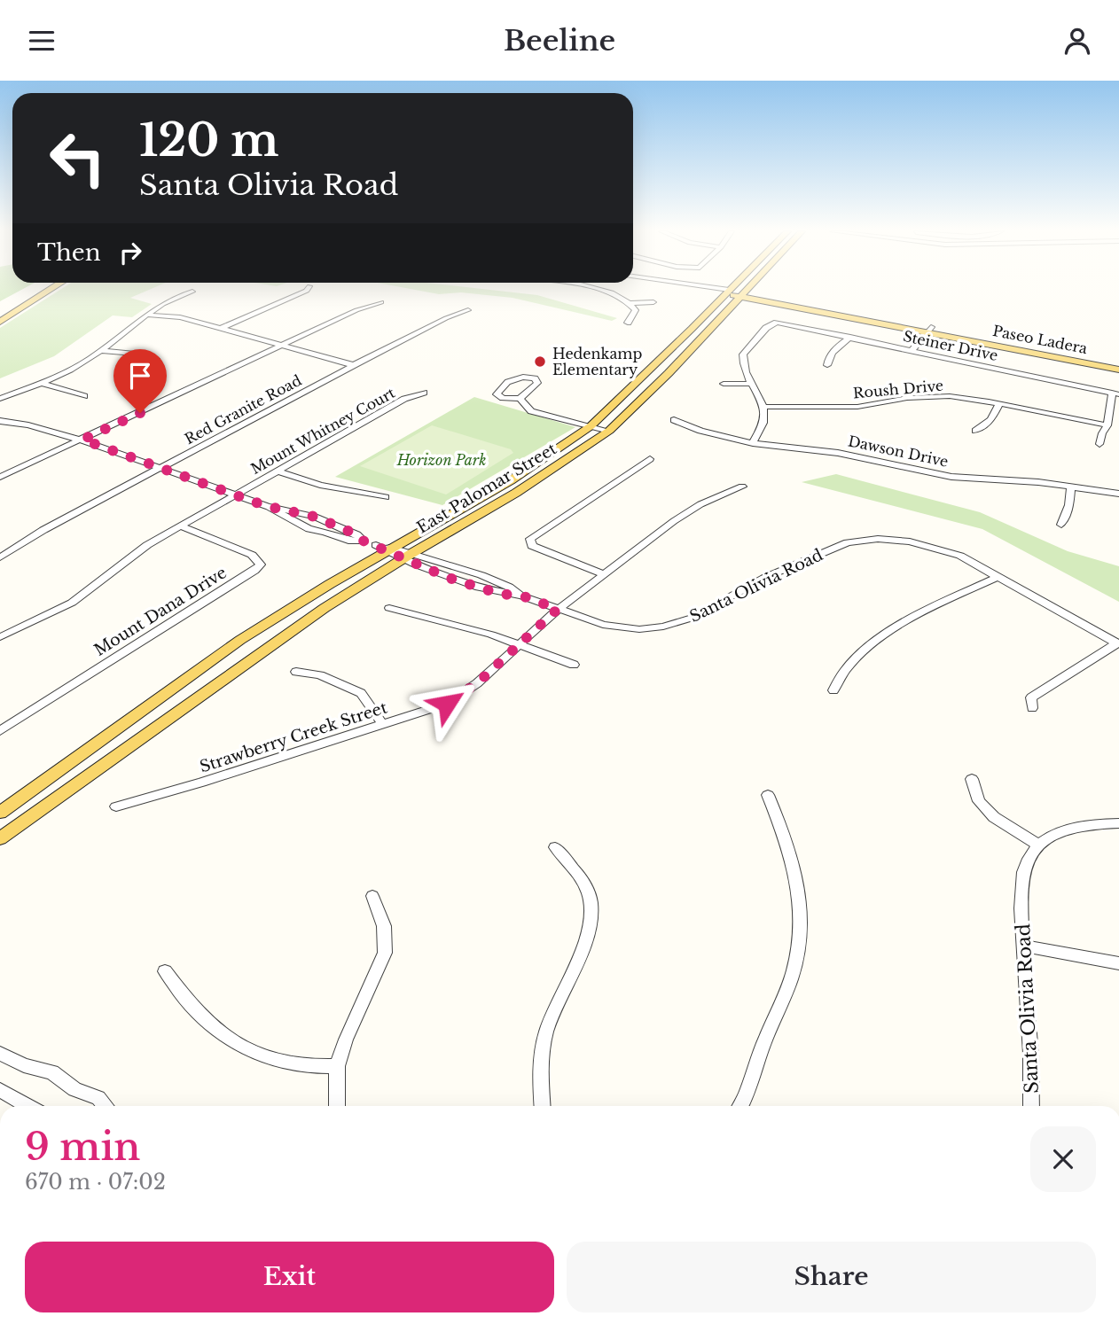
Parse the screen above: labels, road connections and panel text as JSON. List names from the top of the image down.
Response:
{
  "streets": {
    "main road": ["Paseo Ladera", "East Palomar Street"],
    "street": [
      "Steiner Drive",
      "Roush Drive",
      "Red Granite Road",
      "Mount Whitney Court",
      "Dawson Drive",
      "Santa Olivia Road",
      "Mount Dana Drive",
      "Strawberry Creek Street"
    ]
  },
  "crossings": [
    ["Paseo Ladera", "East Palomar Street"],
    ["Red Granite Road", "Santa Olivia Road"],
    ["Mount Whitney Court", "Santa Olivia Road"],
    ["Mount Whitney Court", "Mount Dana Drive"],
    ["East Palomar Street", "Santa Olivia Road"],
    ["Santa Olivia Road", "Strawberry Creek Street"]
  ],
  "parks": ["Horizon Park"],
  "places": ["Hedenkamp Elementary"],
  "page": {
    "header": "Beeline",
    "turn": ["120 m", "Santa Olivia Road"],
    "then": "Then",
    "heading": ["9 min", "670 m · 07:02"],
    "buttons": ["Exit", "Share"]
  }
}
